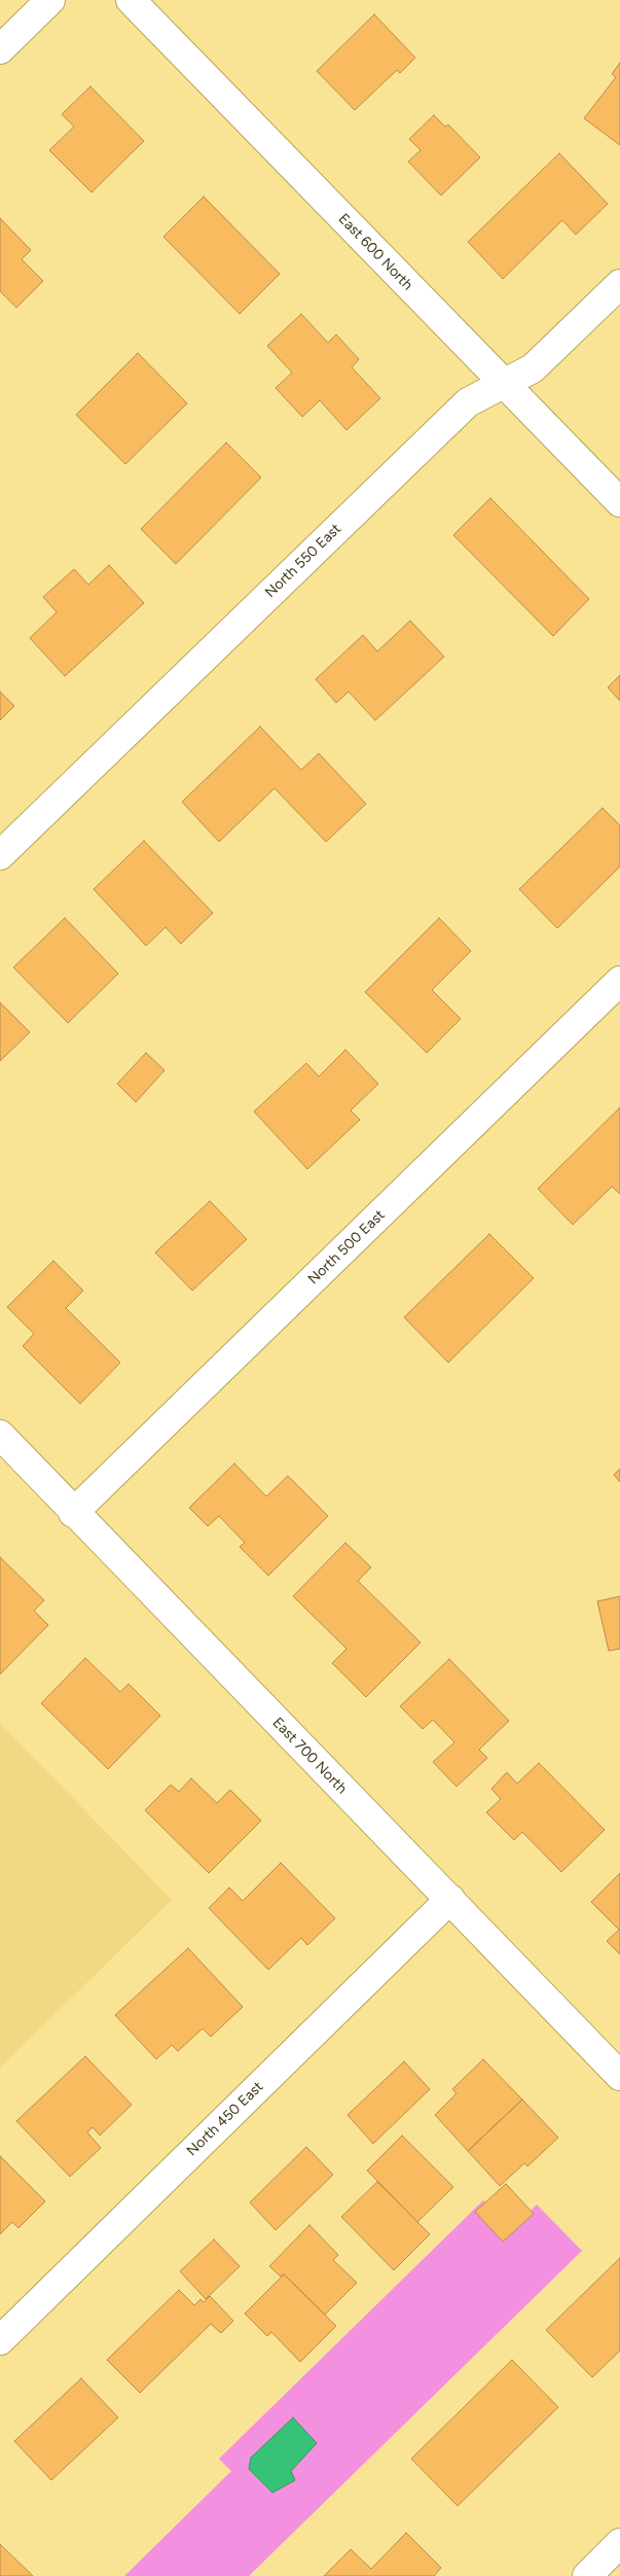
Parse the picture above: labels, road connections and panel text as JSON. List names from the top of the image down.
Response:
{
  "streets": {
    "street": [
      "East 600 North",
      "North 550 East",
      "North 500 East",
      "East 700 North",
      "North 450 East"
    ]
  },
  "crossings": [
    ["East 600 North", "North 550 East"],
    ["North 500 East", "East 700 North"],
    ["East 700 North", "North 450 East"]
  ]
}
